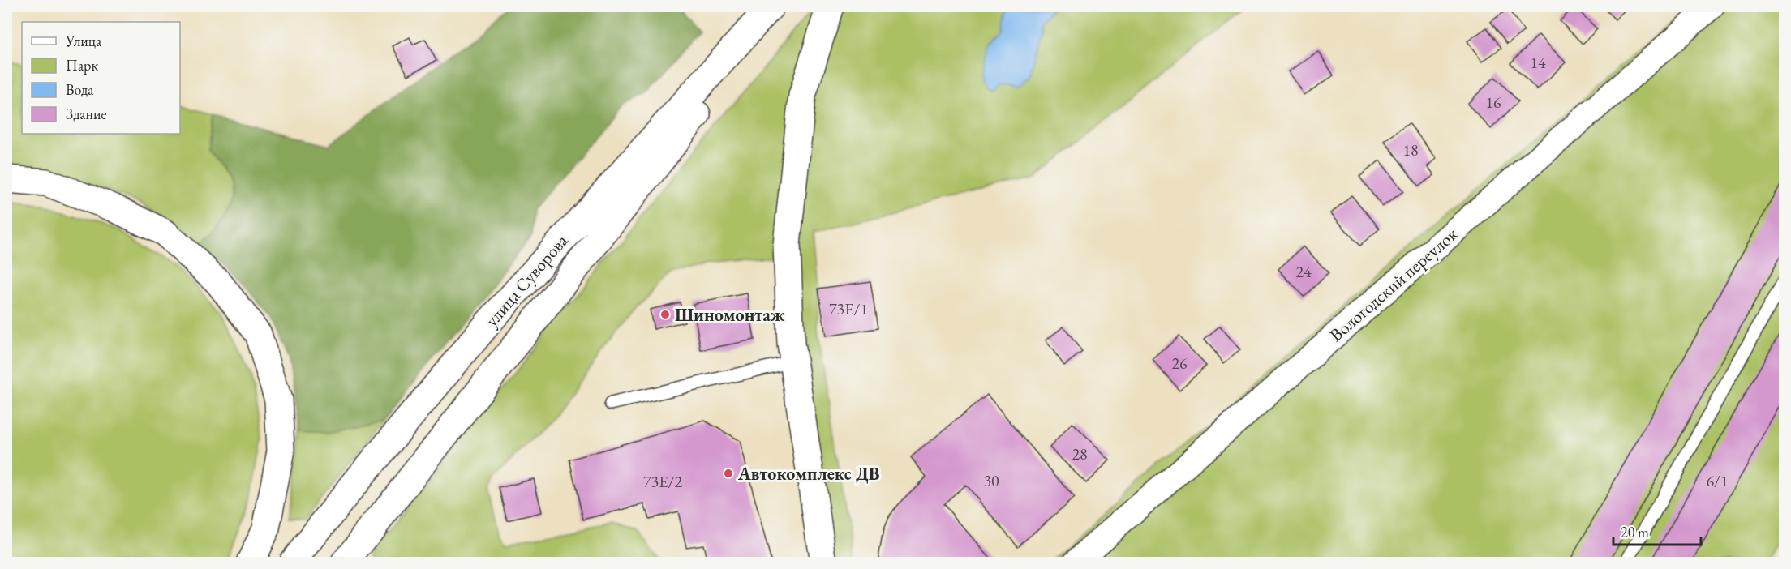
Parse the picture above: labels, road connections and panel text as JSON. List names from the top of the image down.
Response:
{
  "streets": {
    "main road": ["улица Суворова"],
    "street": ["Вологодский переулок"]
  },
  "places": ["Шиномонтаж", "Автокомплекс ДВ"],
  "house_numbers": [
    "14",
    "16",
    "18",
    "24",
    "73Е/1",
    "26",
    "28",
    "30",
    "6/1",
    "73Е/2"
  ],
  "legend": [
    "Улица",
    "Парк",
    "Вода",
    "Здание"
  ],
  "scale_bar": "20 m"
}
